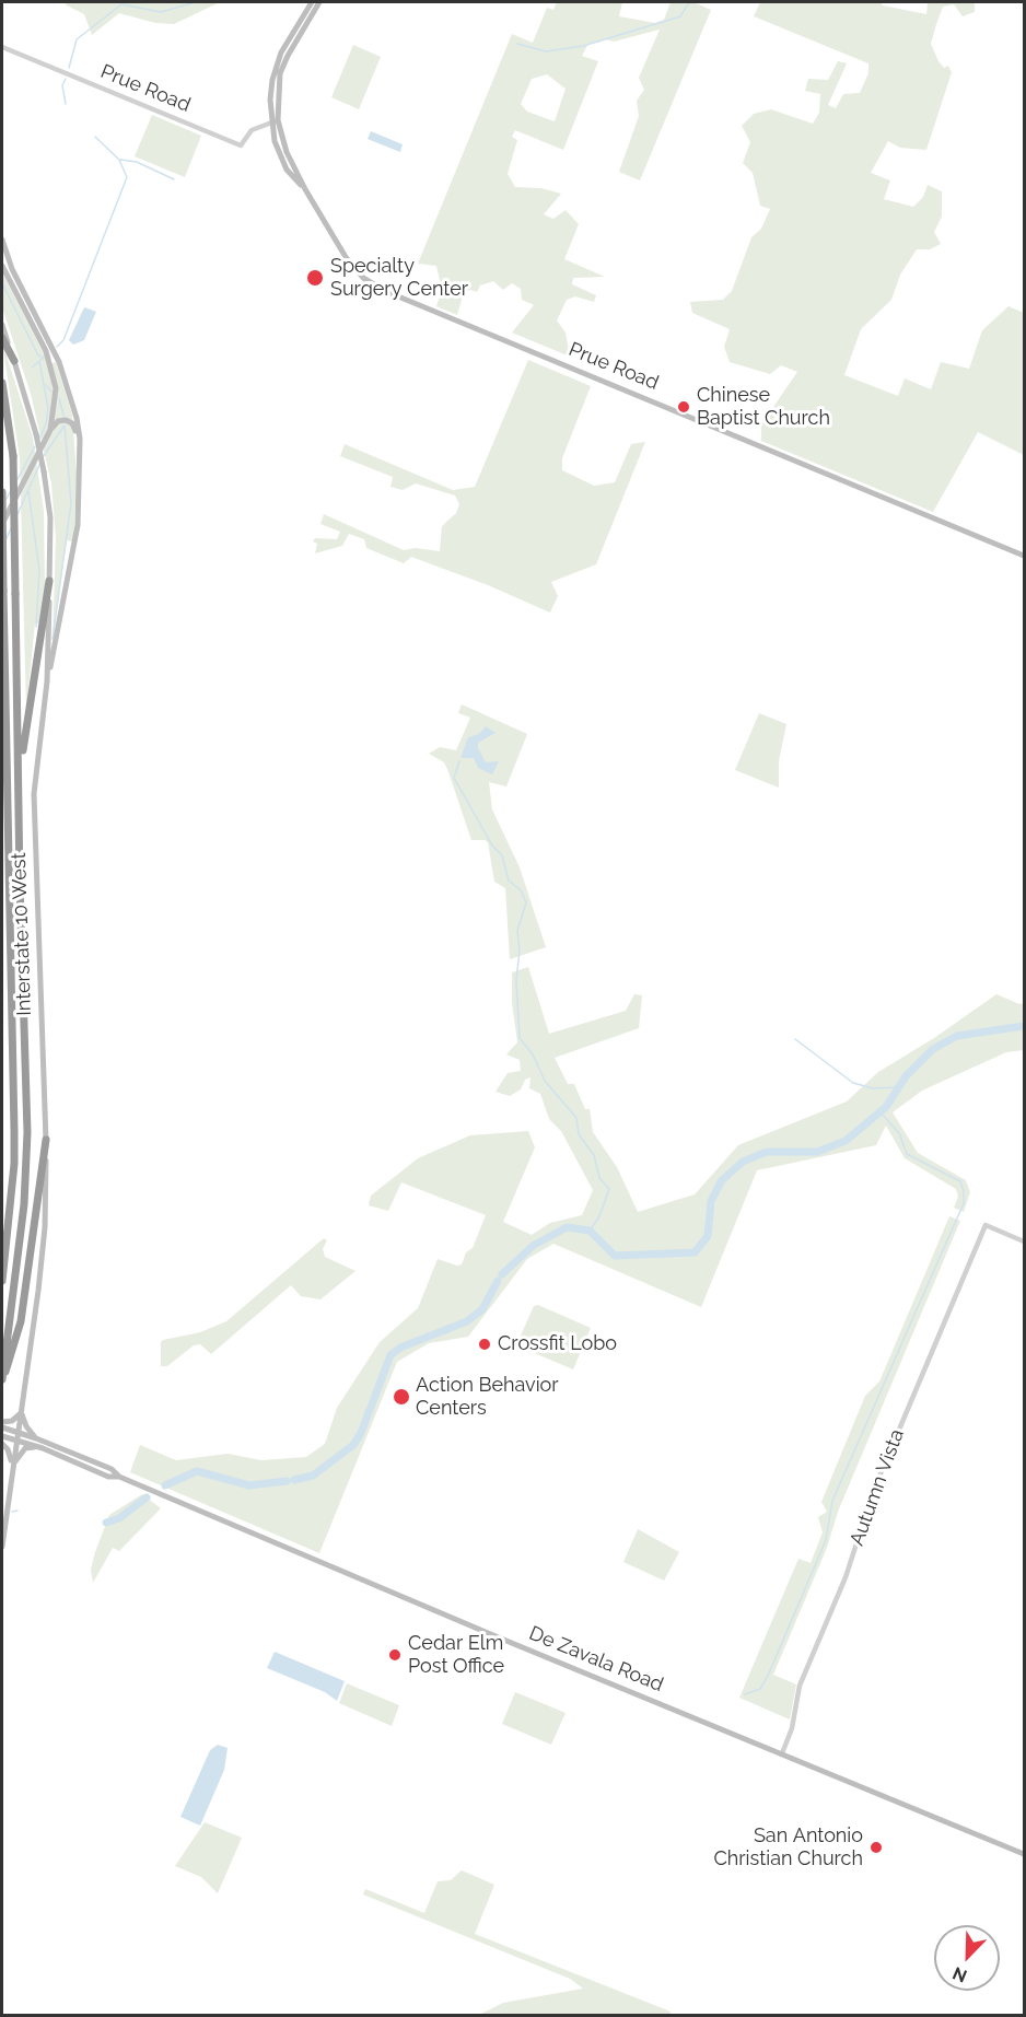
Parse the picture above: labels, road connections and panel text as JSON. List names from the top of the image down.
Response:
{
  "streets": {
    "main road": ["Prue Road", "Interstate 10 West", "De Zavala Road"],
    "street": ["Autumn Vista"]
  },
  "crossings": [
    ["Interstate 10 West", "De Zavala Road"],
    ["Autumn Vista", "De Zavala Road"]
  ],
  "places": [
    "Specialty Surgery Center",
    "Chinese Baptist Church",
    "Crossfit Lobo",
    "Action Behavior Centers",
    "Cedar Elm Post Office",
    "San Antonio Christian Church"
  ],
  "north": "bottom left"
}
